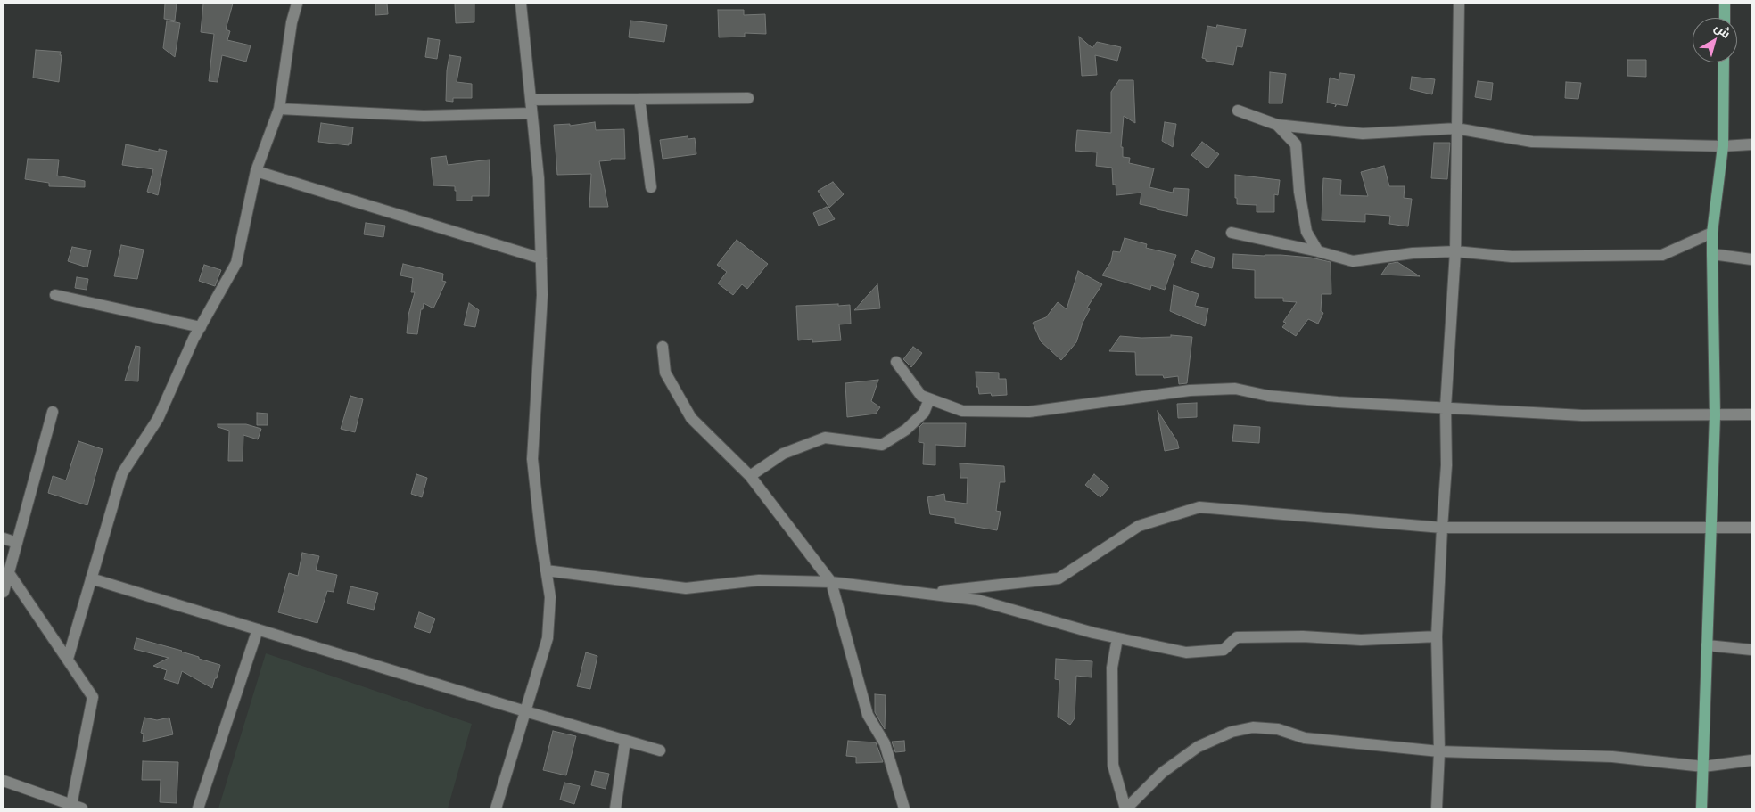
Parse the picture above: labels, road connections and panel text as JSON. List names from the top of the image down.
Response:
{
  "north": "top right"
}
